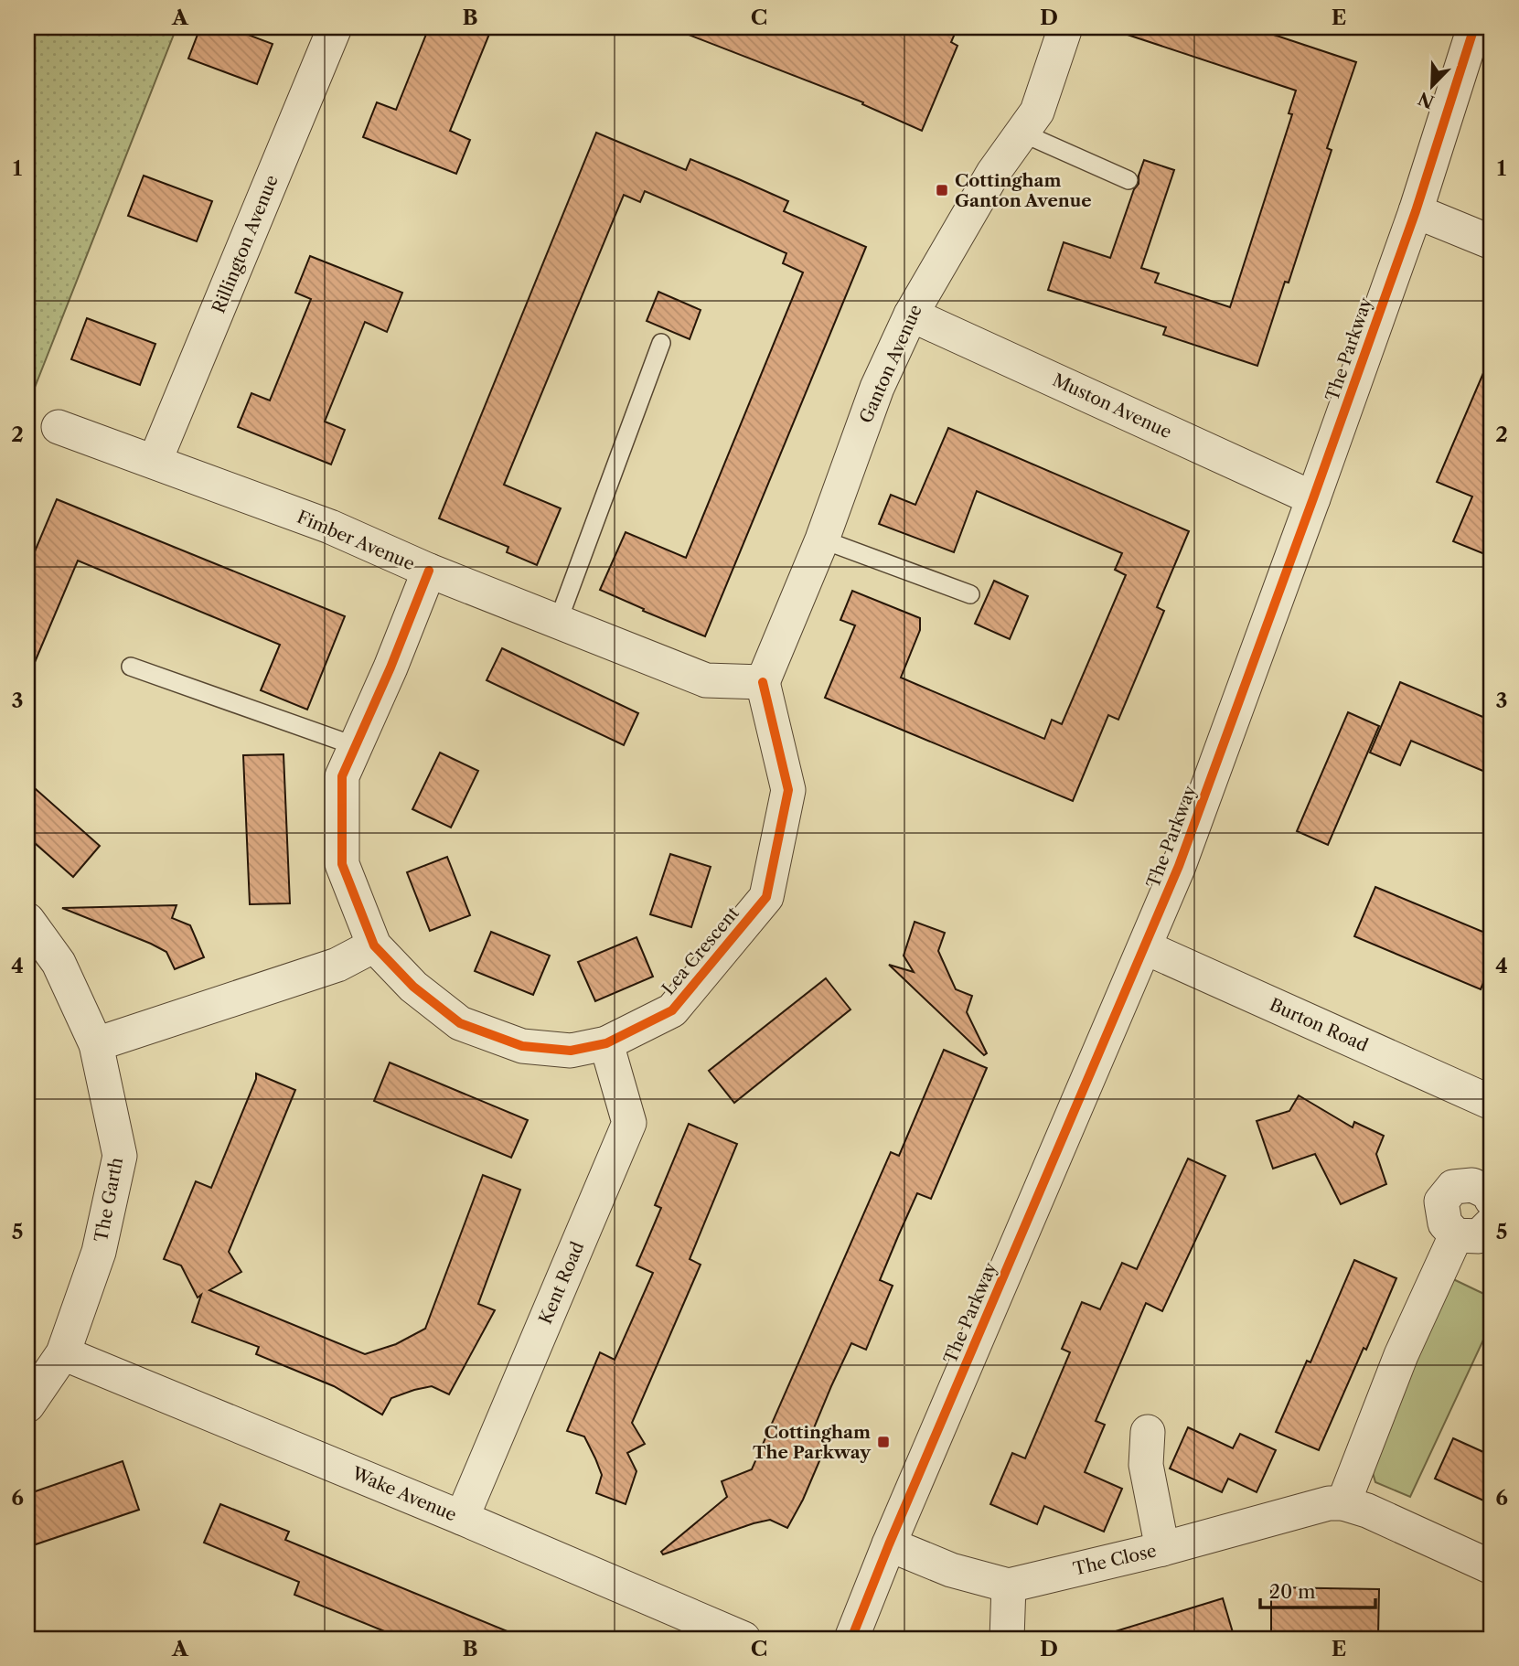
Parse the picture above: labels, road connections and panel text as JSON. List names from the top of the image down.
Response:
{
  "streets": {
    "street": [
      "Rillington Avenue",
      "The Parkway",
      "Ganton Avenue",
      "Muston Avenue",
      "Fimber Avenue",
      "Lea Crescent",
      "Burton Road",
      "The Garth",
      "Kent Road",
      "Wake Avenue",
      "The Close"
    ]
  },
  "crossings": [
    ["Rillington Avenue", "Fimber Avenue"],
    ["The Parkway", "Muston Avenue"],
    ["The Parkway", "Burton Road"],
    ["The Parkway", "The Close"],
    ["Ganton Avenue", "Muston Avenue"],
    ["Ganton Avenue", "Fimber Avenue"],
    ["Ganton Avenue", "Lea Crescent"],
    ["Fimber Avenue", "Lea Crescent"],
    ["Lea Crescent", "Kent Road"],
    ["The Garth", "Wake Avenue"],
    ["Kent Road", "Wake Avenue"]
  ],
  "places": {
    "transit": ["Cottingham Ganton Avenue", "Cottingham The Parkway"]
  },
  "scale_bar": "20 m",
  "north": "bottom left",
  "grid": {
    "columns": [
      "A",
      "B",
      "C",
      "D",
      "E"
    ],
    "rows": [
      "1",
      "2",
      "3",
      "4",
      "5",
      "6"
    ]
  }
}
